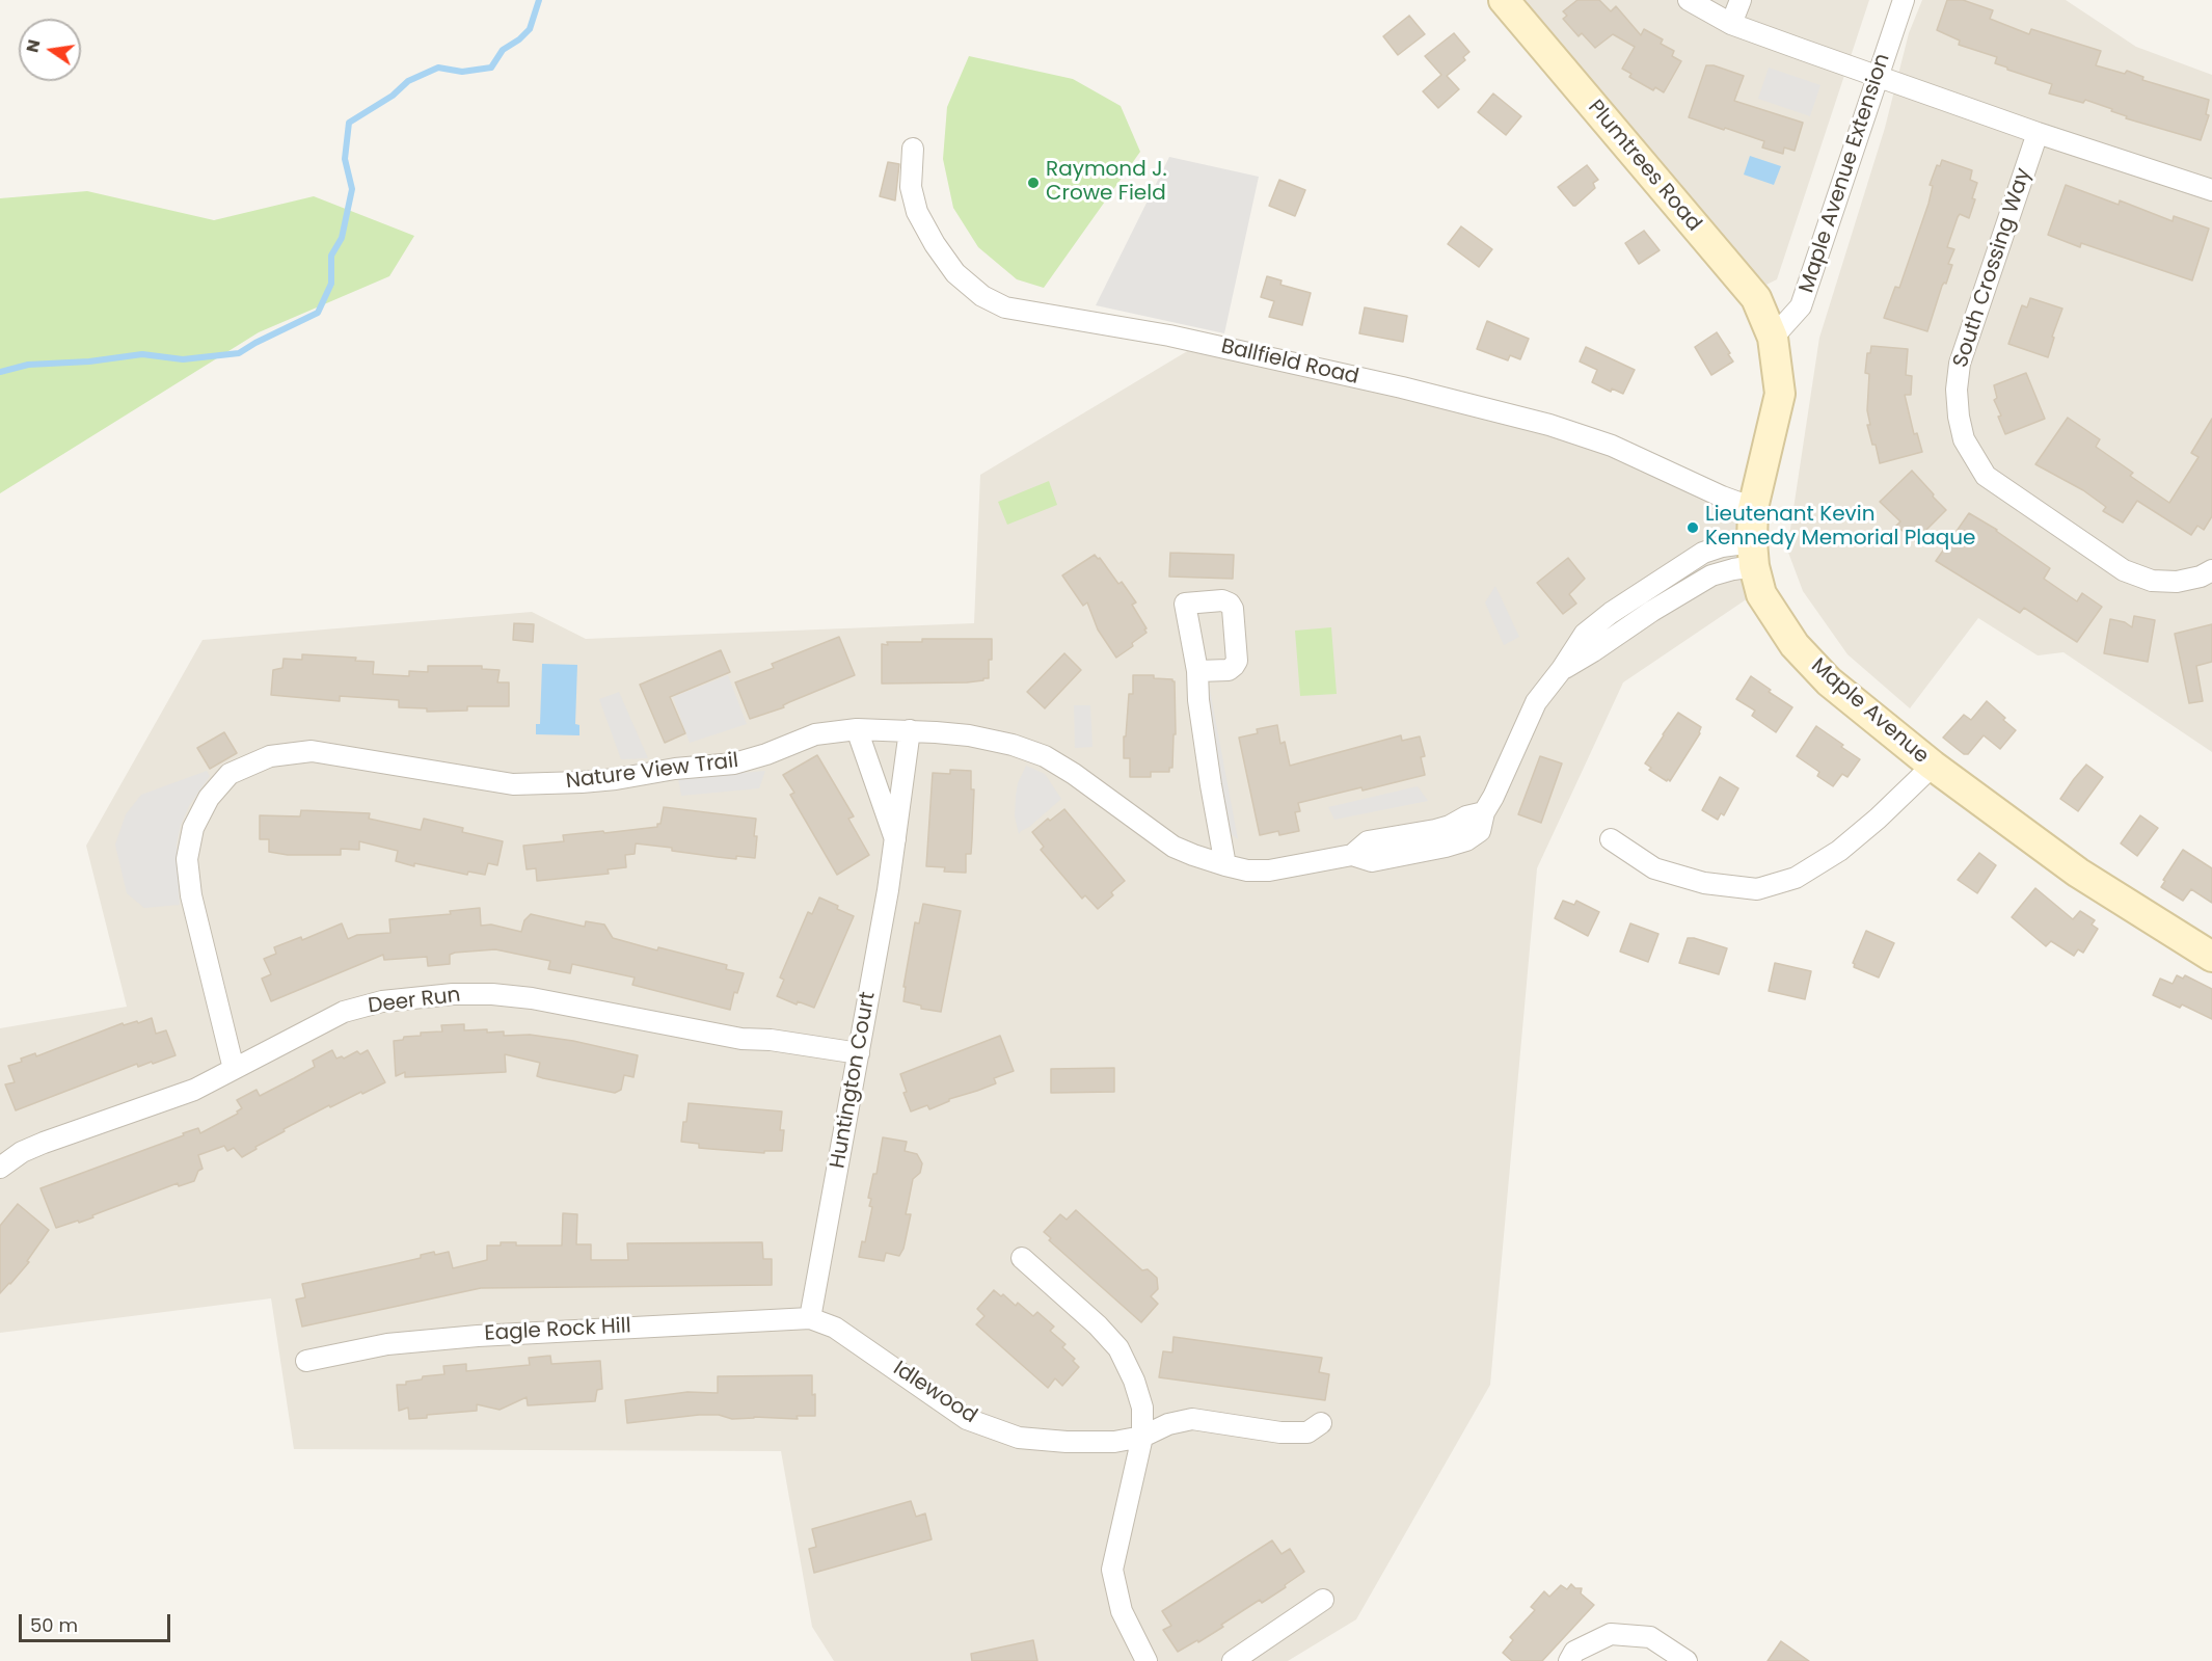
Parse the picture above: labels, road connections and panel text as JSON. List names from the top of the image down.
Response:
{
  "streets": {
    "main road": ["Plumtrees Road", "Maple Avenue"],
    "street": [
      "Maple Avenue Extension",
      "South Crossing Way",
      "Ballfield Road",
      "Nature View Trail",
      "Deer Run",
      "Huntington Court",
      "Eagle Rock Hill",
      "Idlewood"
    ]
  },
  "crossings": [
    ["Plumtrees Road", "Maple Avenue Extension"],
    ["Plumtrees Road", "Maple Avenue"],
    ["Maple Avenue Extension", "Maple Avenue"],
    ["Ballfield Road", "Maple Avenue"],
    ["Maple Avenue", "Nature View Trail"],
    ["Nature View Trail", "Deer Run"],
    ["Nature View Trail", "Huntington Court"],
    ["Deer Run", "Huntington Court"],
    ["Huntington Court", "Eagle Rock Hill"],
    ["Huntington Court", "Idlewood"],
    ["Eagle Rock Hill", "Idlewood"]
  ],
  "places": ["Raymond J. Crowe Field", "Lieutenant Kevin Kennedy Memorial Plaque"],
  "scale_bar": "50 m",
  "north": "left"
}
